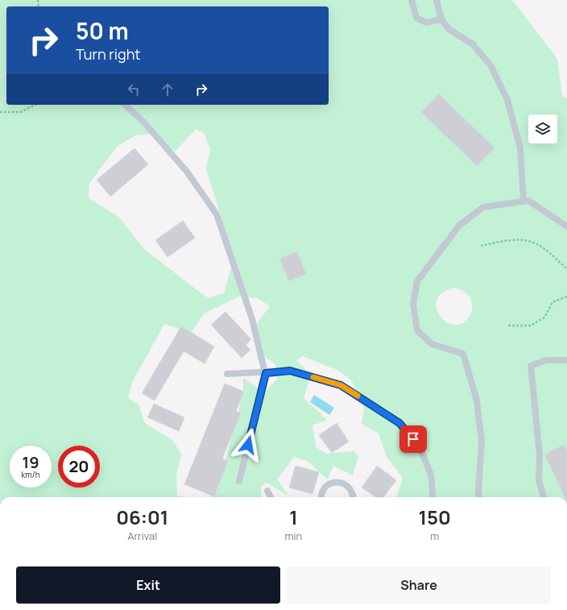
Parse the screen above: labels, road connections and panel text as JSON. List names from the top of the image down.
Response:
{
  "page": {
    "turn": ["50 m", "Turn right"],
    "speed": "19 km/h",
    "limit": "20",
    "eta": [
      "06:01",
      "Arrival",
      "1",
      "min",
      "150",
      "m"
    ],
    "buttons": ["Exit", "Share"]
  }
}
